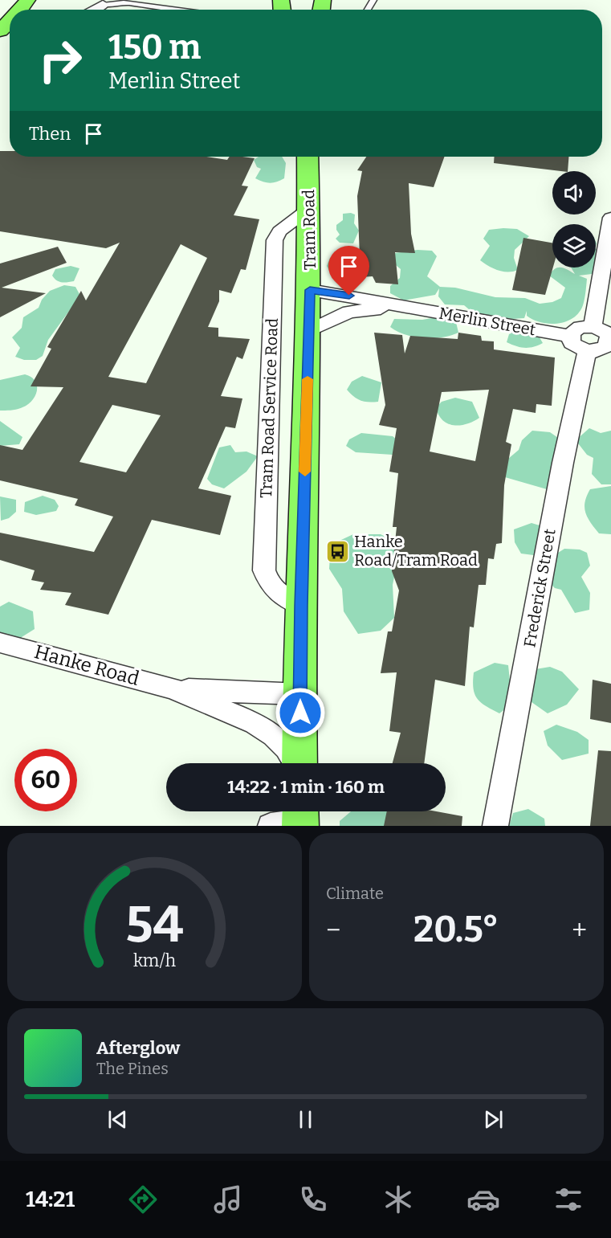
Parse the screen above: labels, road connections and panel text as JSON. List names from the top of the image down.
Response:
{
  "streets": {
    "main road": ["Tram Road"],
    "street": [
      "Merlin Street",
      "Tram Road Service Road",
      "Frederick Street",
      "Hanke Road"
    ]
  },
  "crossings": [
    ["Tram Road", "Merlin Street"],
    ["Tram Road", "Tram Road Service Road"],
    ["Tram Road", "Hanke Road"],
    ["Merlin Street", "Frederick Street"]
  ],
  "places": {
    "bus stop": ["Hanke Road/Tram Road"]
  },
  "page": {
    "turn": ["150 m", "Merlin Street"],
    "then": "Then",
    "limit": "60",
    "trip": "14:22 · 1 min · 160 m",
    "tile": "Climate",
    "heat": ["−", "20.5°", "+"],
    "song": ["Afterglow", "The Pines"],
    "tabs": "14:21",
    "gauge": ["54", "km/h"]
  }
}
